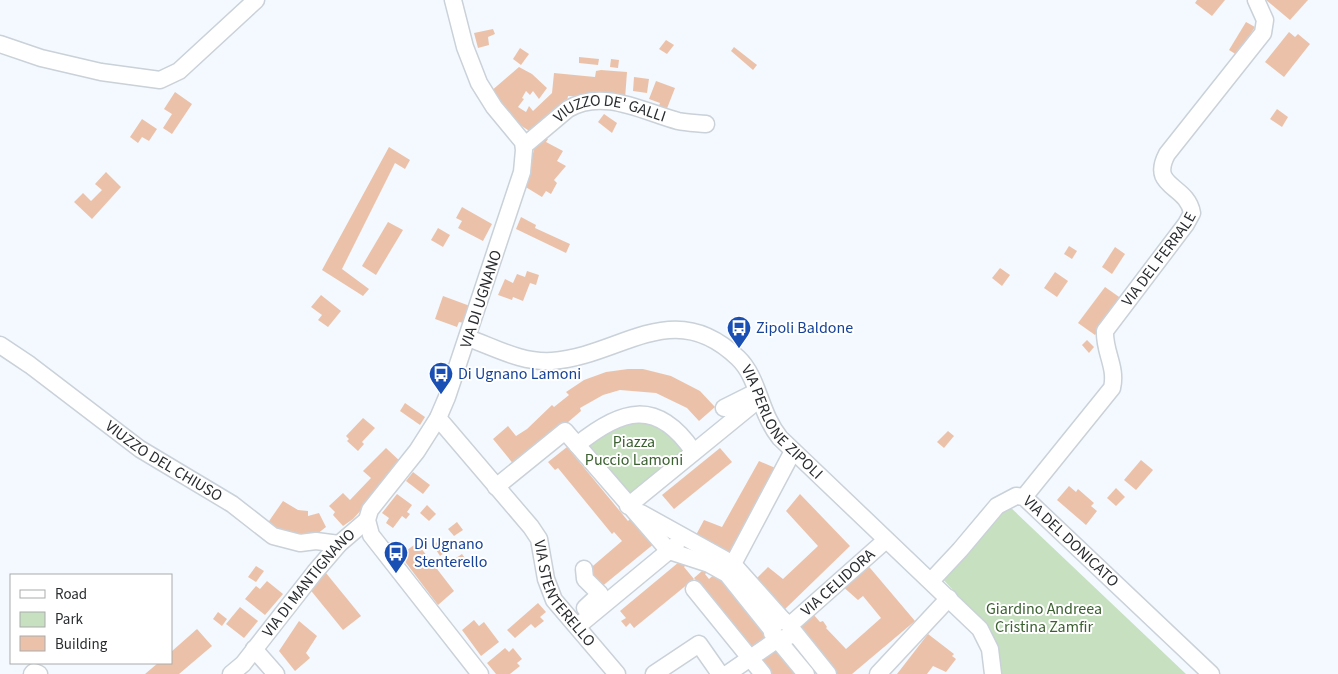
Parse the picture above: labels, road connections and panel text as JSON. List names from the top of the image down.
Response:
{
  "streets": {
    "street": [
      "VIUZZO DE' GALLI",
      "VIA DEL FERRALE",
      "VIA DI UGNANO",
      "VIA PERLONE ZIPOLI",
      "VIUZZO DEL CHIUSO",
      "VIA DEL DONICATO",
      "VIA CELIDORA",
      "VIA DI MANTIGNANO",
      "VIA STENTERELLO"
    ]
  },
  "crossings": [
    ["VIUZZO DE' GALLI", "VIA DI UGNANO"],
    ["VIA DEL FERRALE", "VIA DEL DONICATO"],
    ["VIA DI UGNANO", "VIA PERLONE ZIPOLI"],
    ["VIA DI UGNANO", "VIA DI MANTIGNANO"],
    ["VIA DI UGNANO", "VIA STENTERELLO"],
    ["VIA PERLONE ZIPOLI", "VIA DEL DONICATO"],
    ["VIA PERLONE ZIPOLI", "VIA CELIDORA"],
    ["VIUZZO DEL CHIUSO", "VIA DI MANTIGNANO"]
  ],
  "parks": ["Piazza Puccio Lamoni", "Giardino Andreea Cristina Zamfir"],
  "places": {
    "bus stop": ["Zipoli Baldone", "Di Ugnano Lamoni", "Di Ugnano Stenterello"]
  },
  "legend": ["Road", "Park", "Building"]
}
